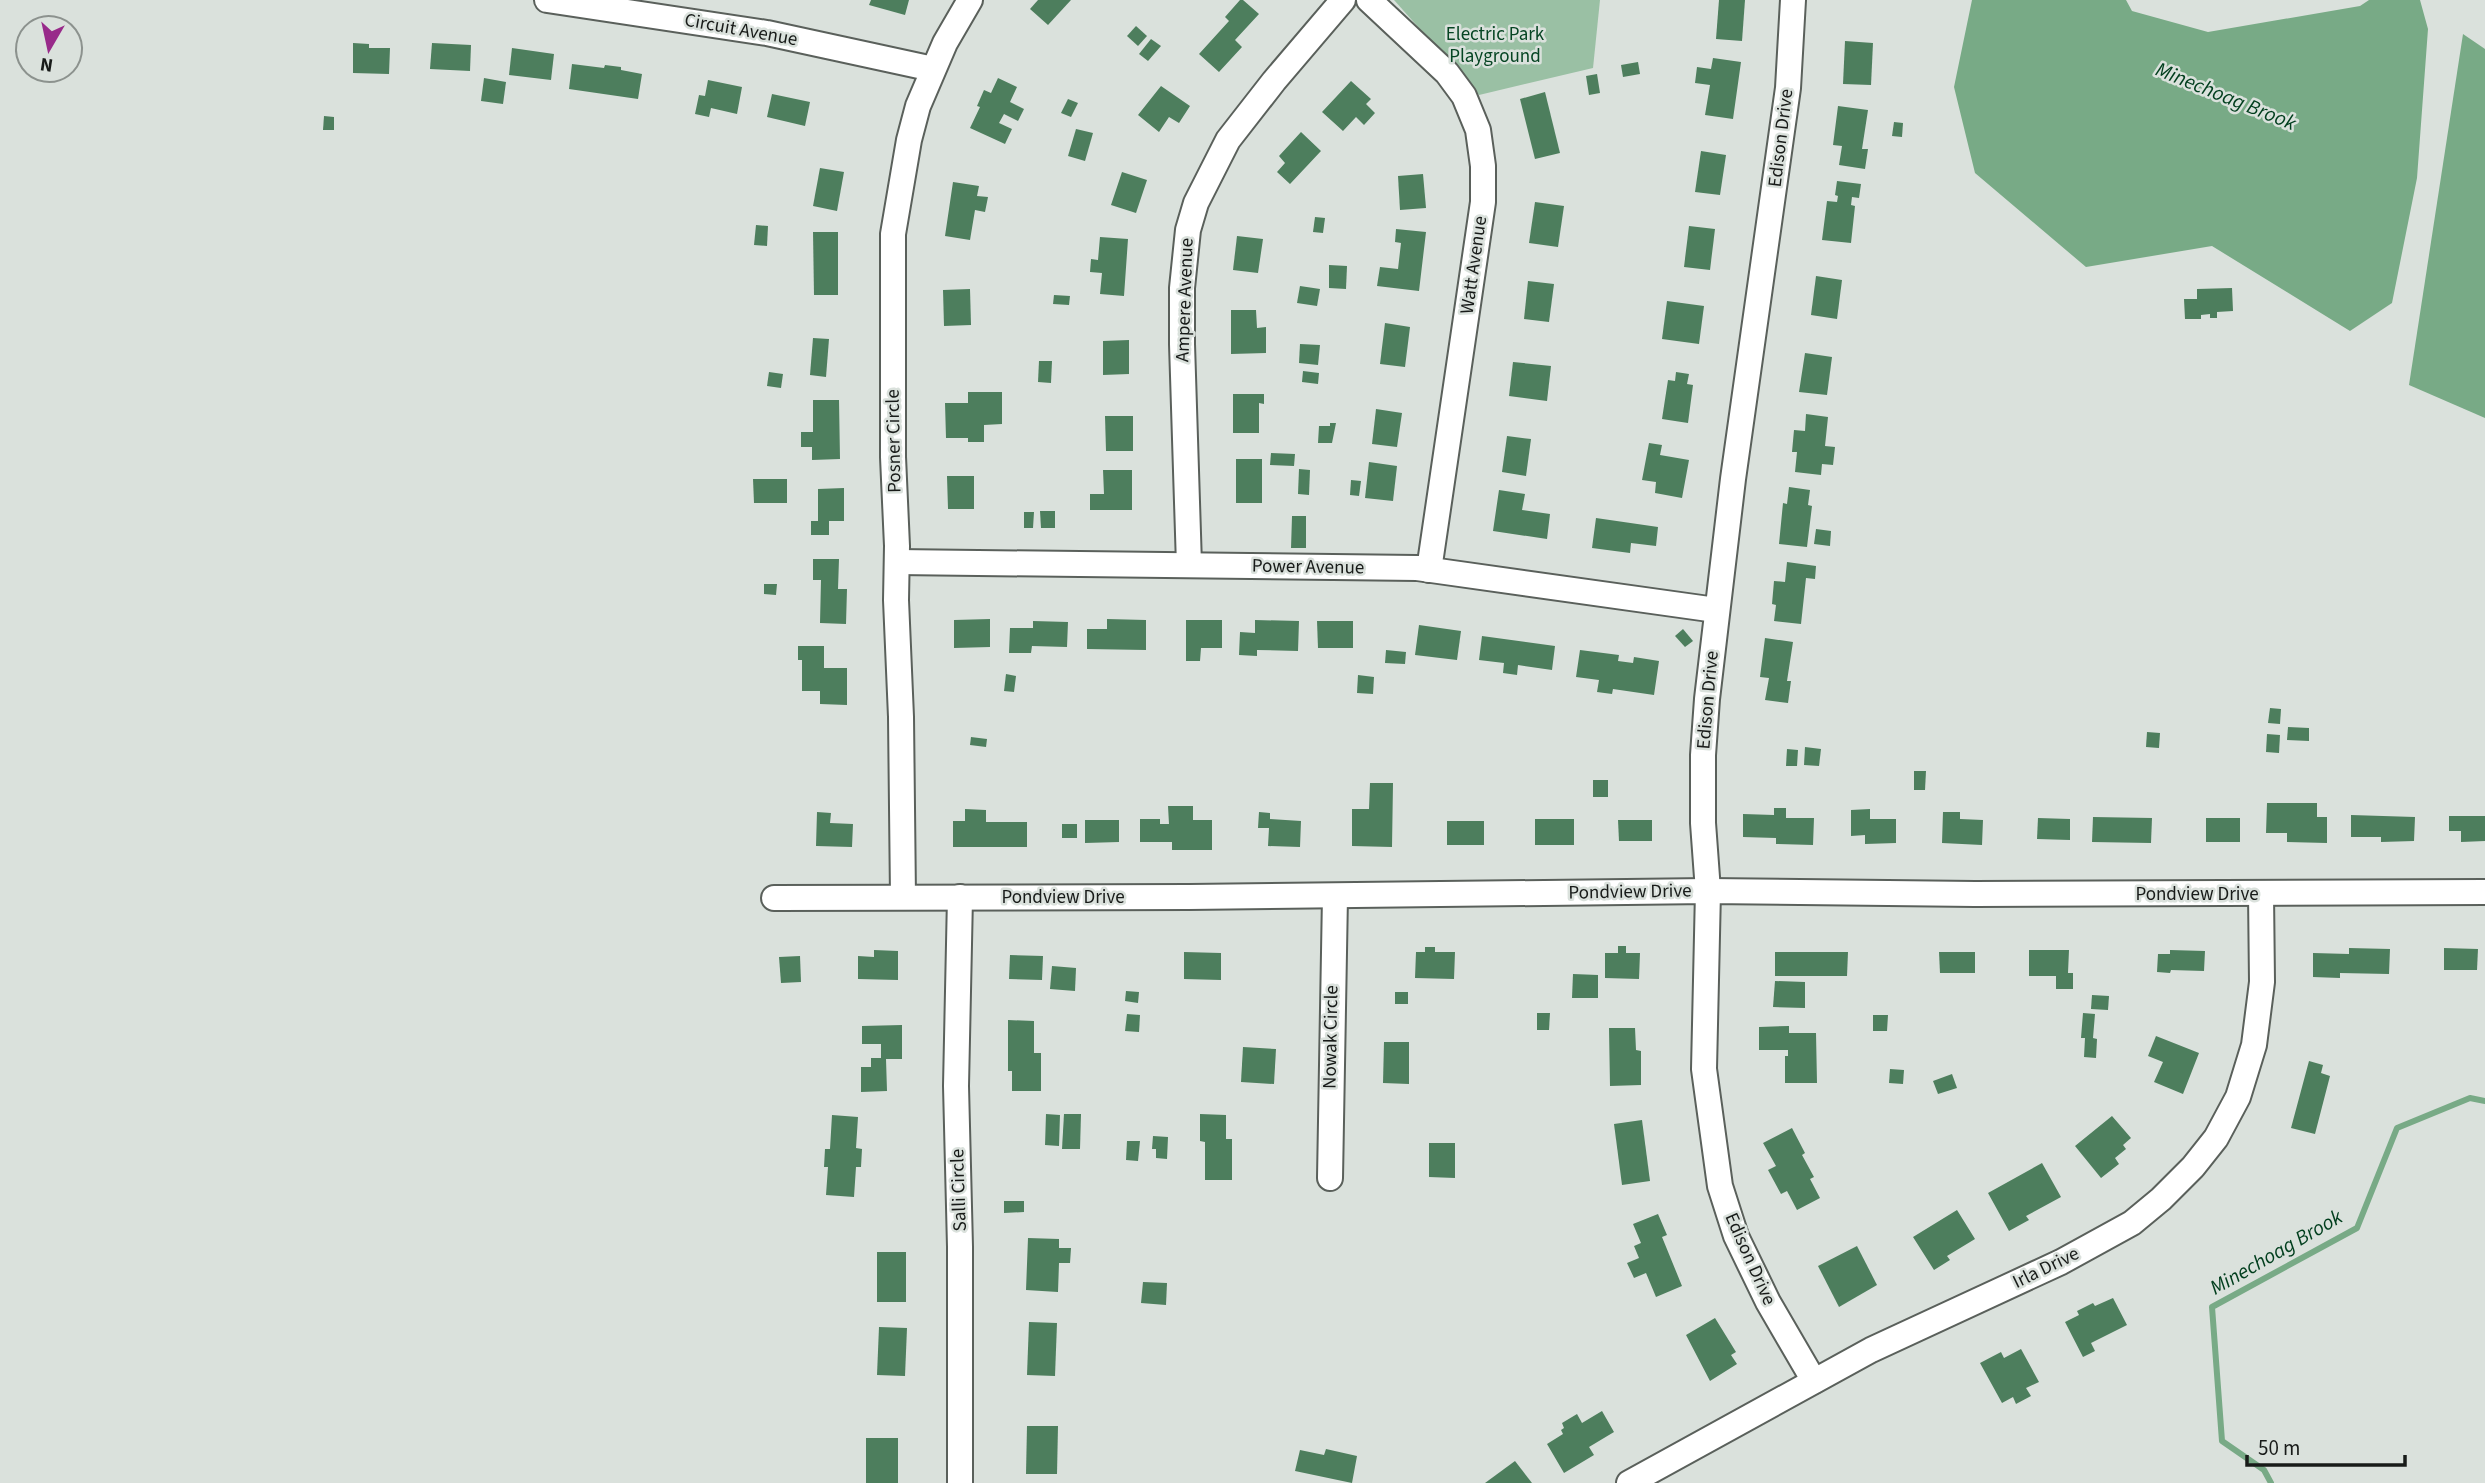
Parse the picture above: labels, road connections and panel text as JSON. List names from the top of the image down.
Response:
{
  "streets": {
    "street": [
      "Circuit Avenue",
      "Edison Drive",
      "Watt Avenue",
      "Ampere Avenue",
      "Posner Circle",
      "Power Avenue",
      "Pondview Drive",
      "Nowak Circle",
      "Salli Circle",
      "Irla Drive"
    ]
  },
  "crossings": [
    ["Circuit Avenue", "Posner Circle"],
    ["Edison Drive", "Power Avenue"],
    ["Edison Drive", "Pondview Drive"],
    ["Edison Drive", "Irla Drive"],
    ["Watt Avenue", "Power Avenue"],
    ["Ampere Avenue", "Power Avenue"],
    ["Posner Circle", "Power Avenue"],
    ["Posner Circle", "Pondview Drive"],
    ["Pondview Drive", "Nowak Circle"],
    ["Pondview Drive", "Salli Circle"],
    ["Pondview Drive", "Irla Drive"]
  ],
  "water": ["Minechoag Brook"],
  "parks": ["Electric Park Playground"],
  "scale_bar": "50 m",
  "north": "bottom"
}
